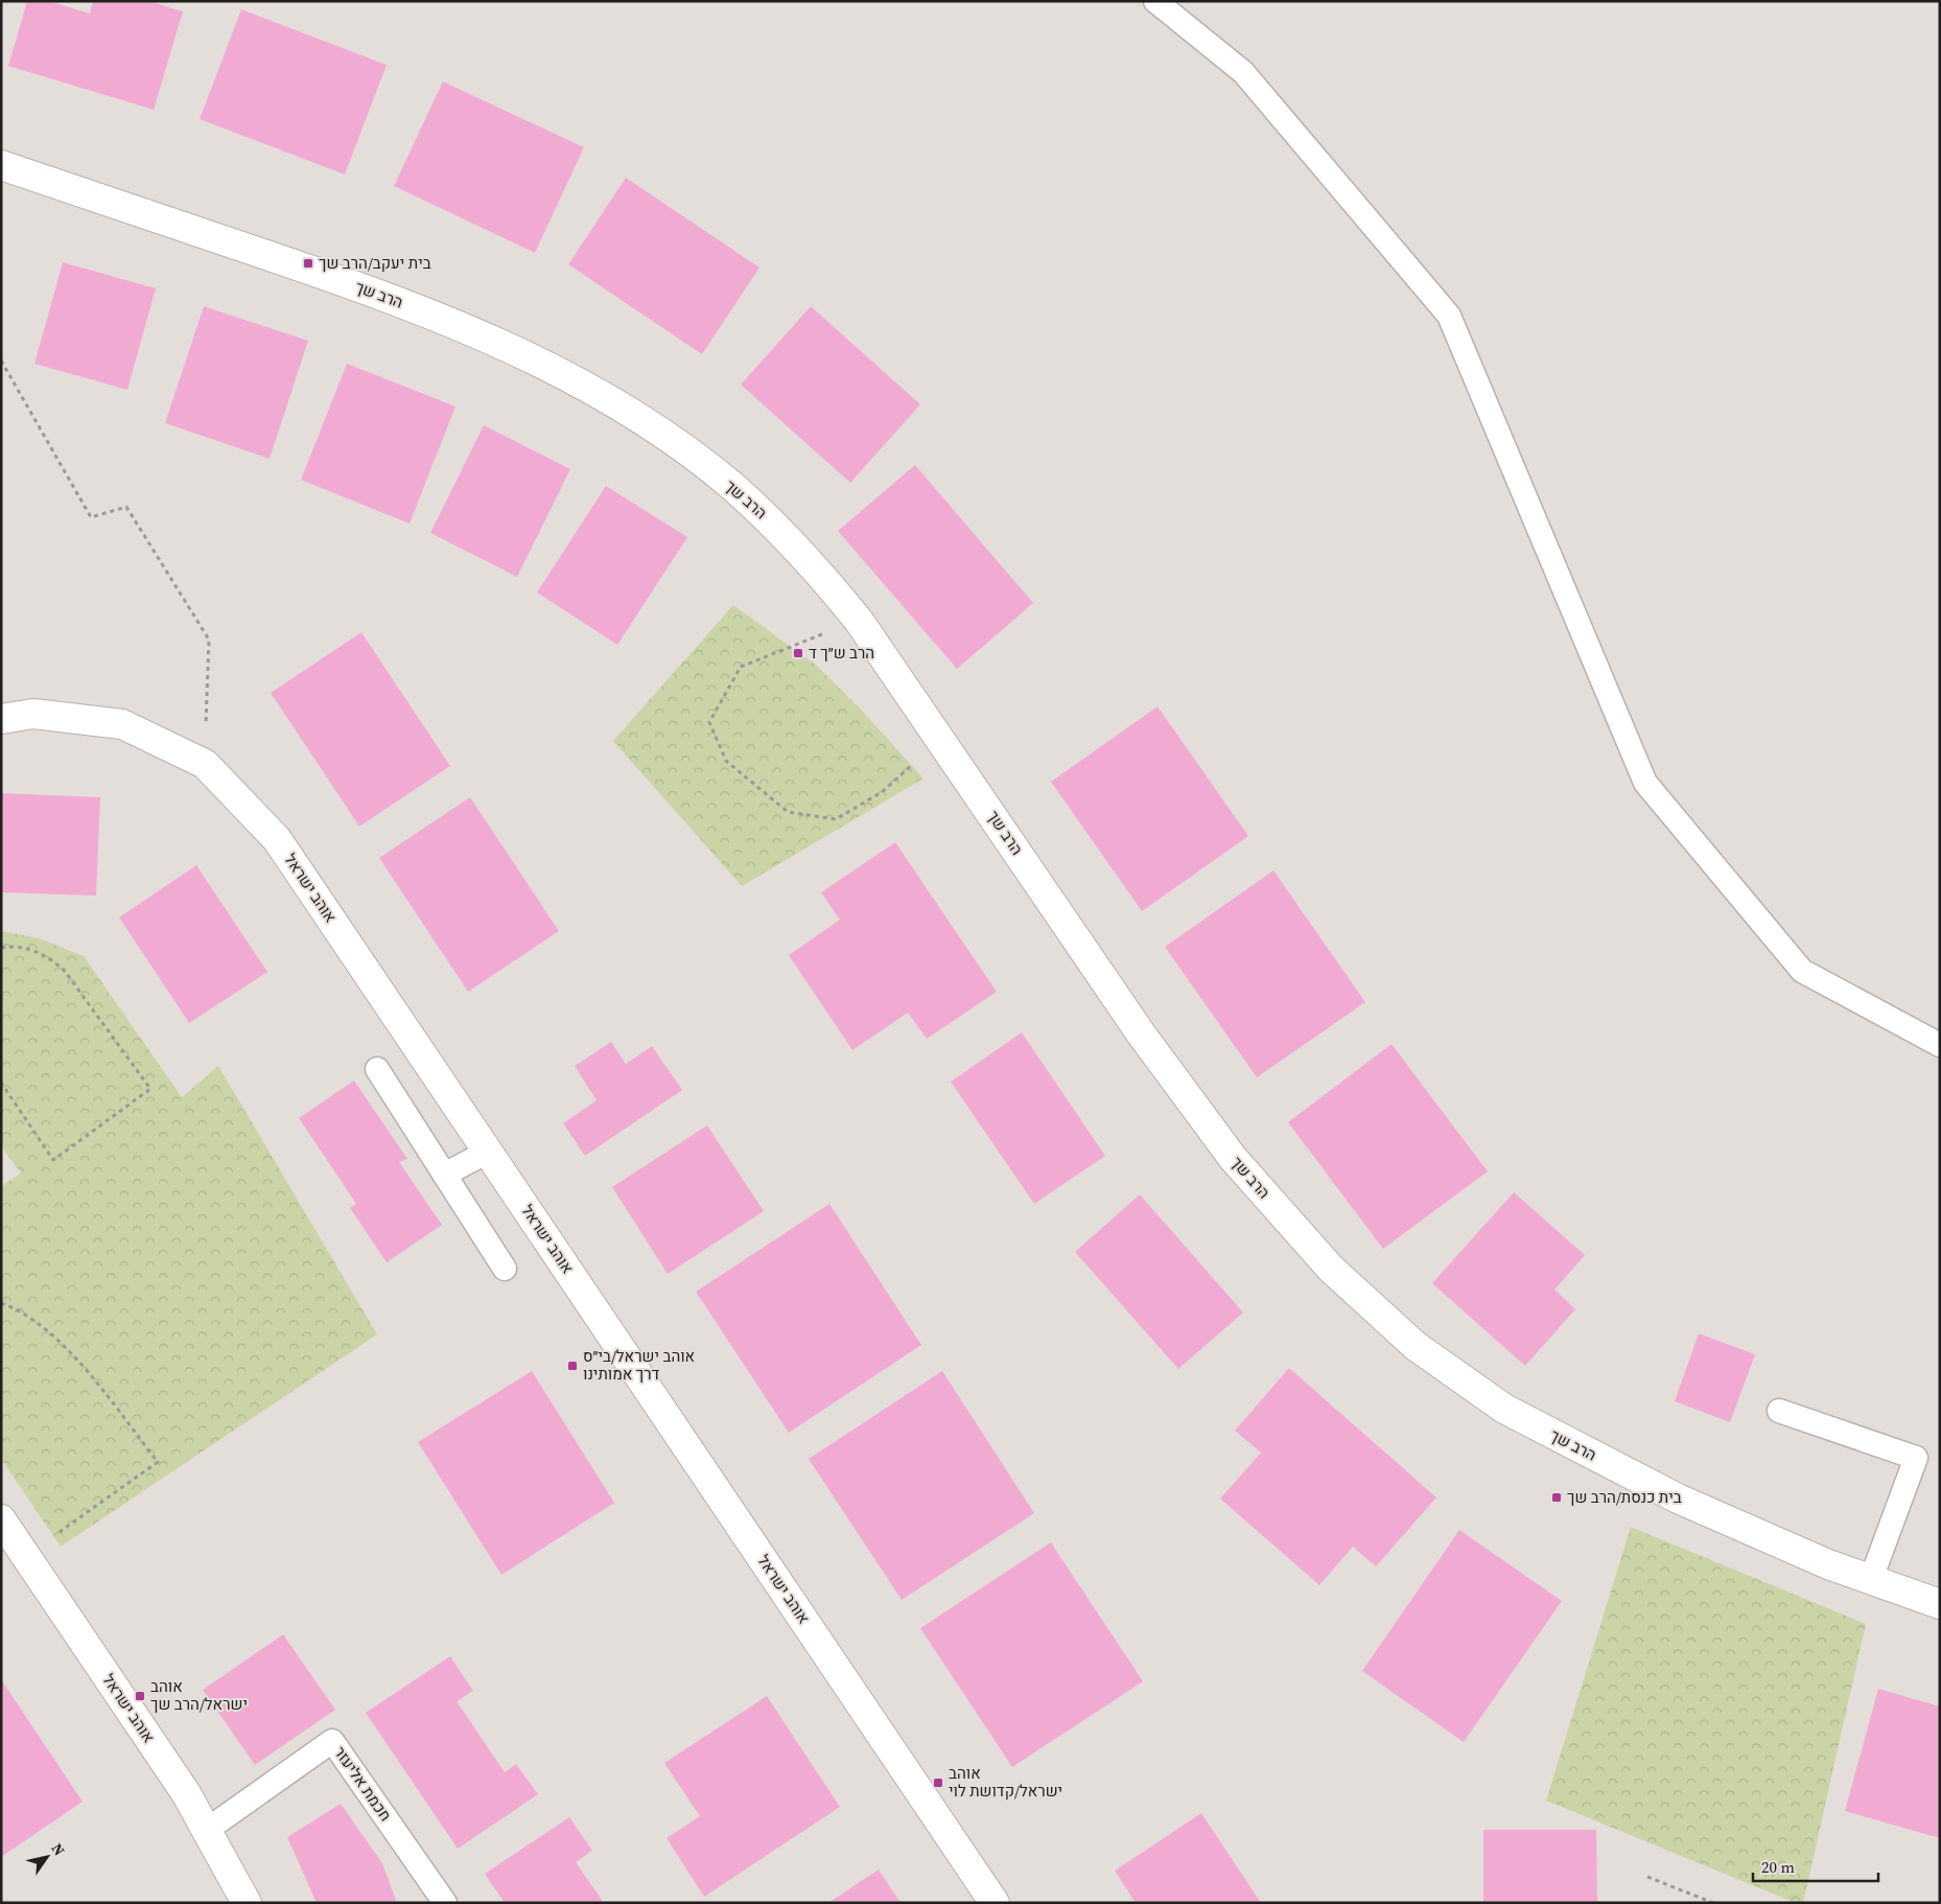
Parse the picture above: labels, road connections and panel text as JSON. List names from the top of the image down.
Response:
{
  "streets": {
    "street": ["הרב שך", "אוהב ישראל"],
    "lane": ["חכמת אליעזר"]
  },
  "crossings": [
    ["אוהב ישראל", "חכמת אליעזר"]
  ],
  "places": {
    "transit": [
      "בית יעקב/הרב שך",
      "הרב ש״ך ד",
      "אוהב ישראל/בי״ס דרך אמותינו",
      "בית כנסת/הרב שך",
      "אוהב ישראל/הרב שך",
      "אוהב ישראל/קדושת לוי"
    ]
  },
  "scale_bar": "20 m",
  "north": "top right"
}
